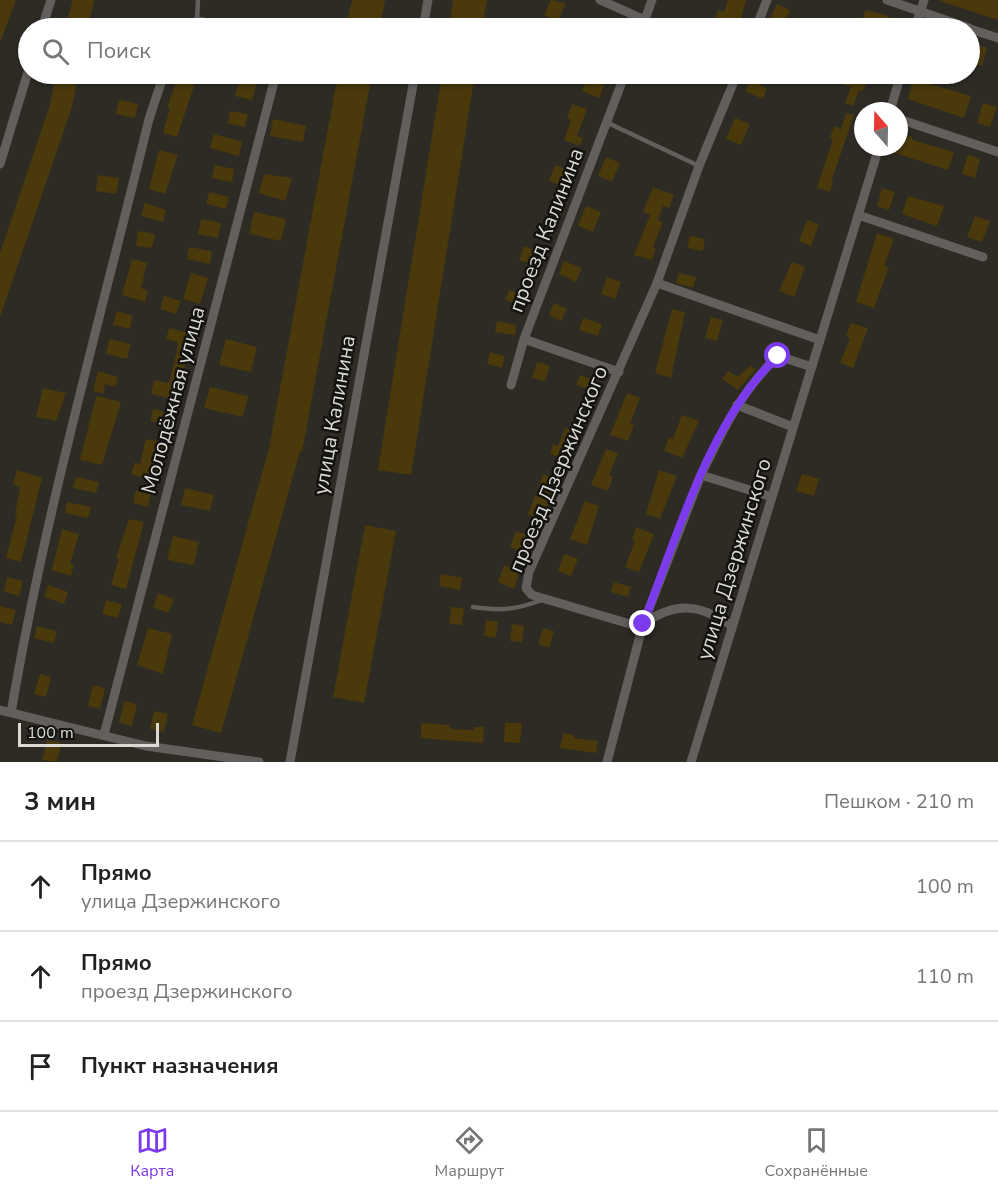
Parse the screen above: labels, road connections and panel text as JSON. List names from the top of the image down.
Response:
{
  "streets": {
    "street": [
      "проезд Калинина",
      "Молодёжная улица",
      "улица Калинина",
      "проезд Дзержинского",
      "улица Дзержинского"
    ]
  },
  "crossings": [
    ["проезд Калинина", "проезд Дзержинского"]
  ],
  "scale_bar": "100 m",
  "north": "top",
  "page": {
    "search": "Поиск",
    "scale": "100 m",
    "heading": ["3 мин", "Пешком · 210 m"],
    "list": [
      ["Прямо", "улица Дзержинского", "100 m"],
      ["Прямо", "проезд Дзержинского", "110 m"],
      "Пункт назначения"
    ],
    "nav": ["Карта", "Маршрут", "Сохранённые"]
  }
}
